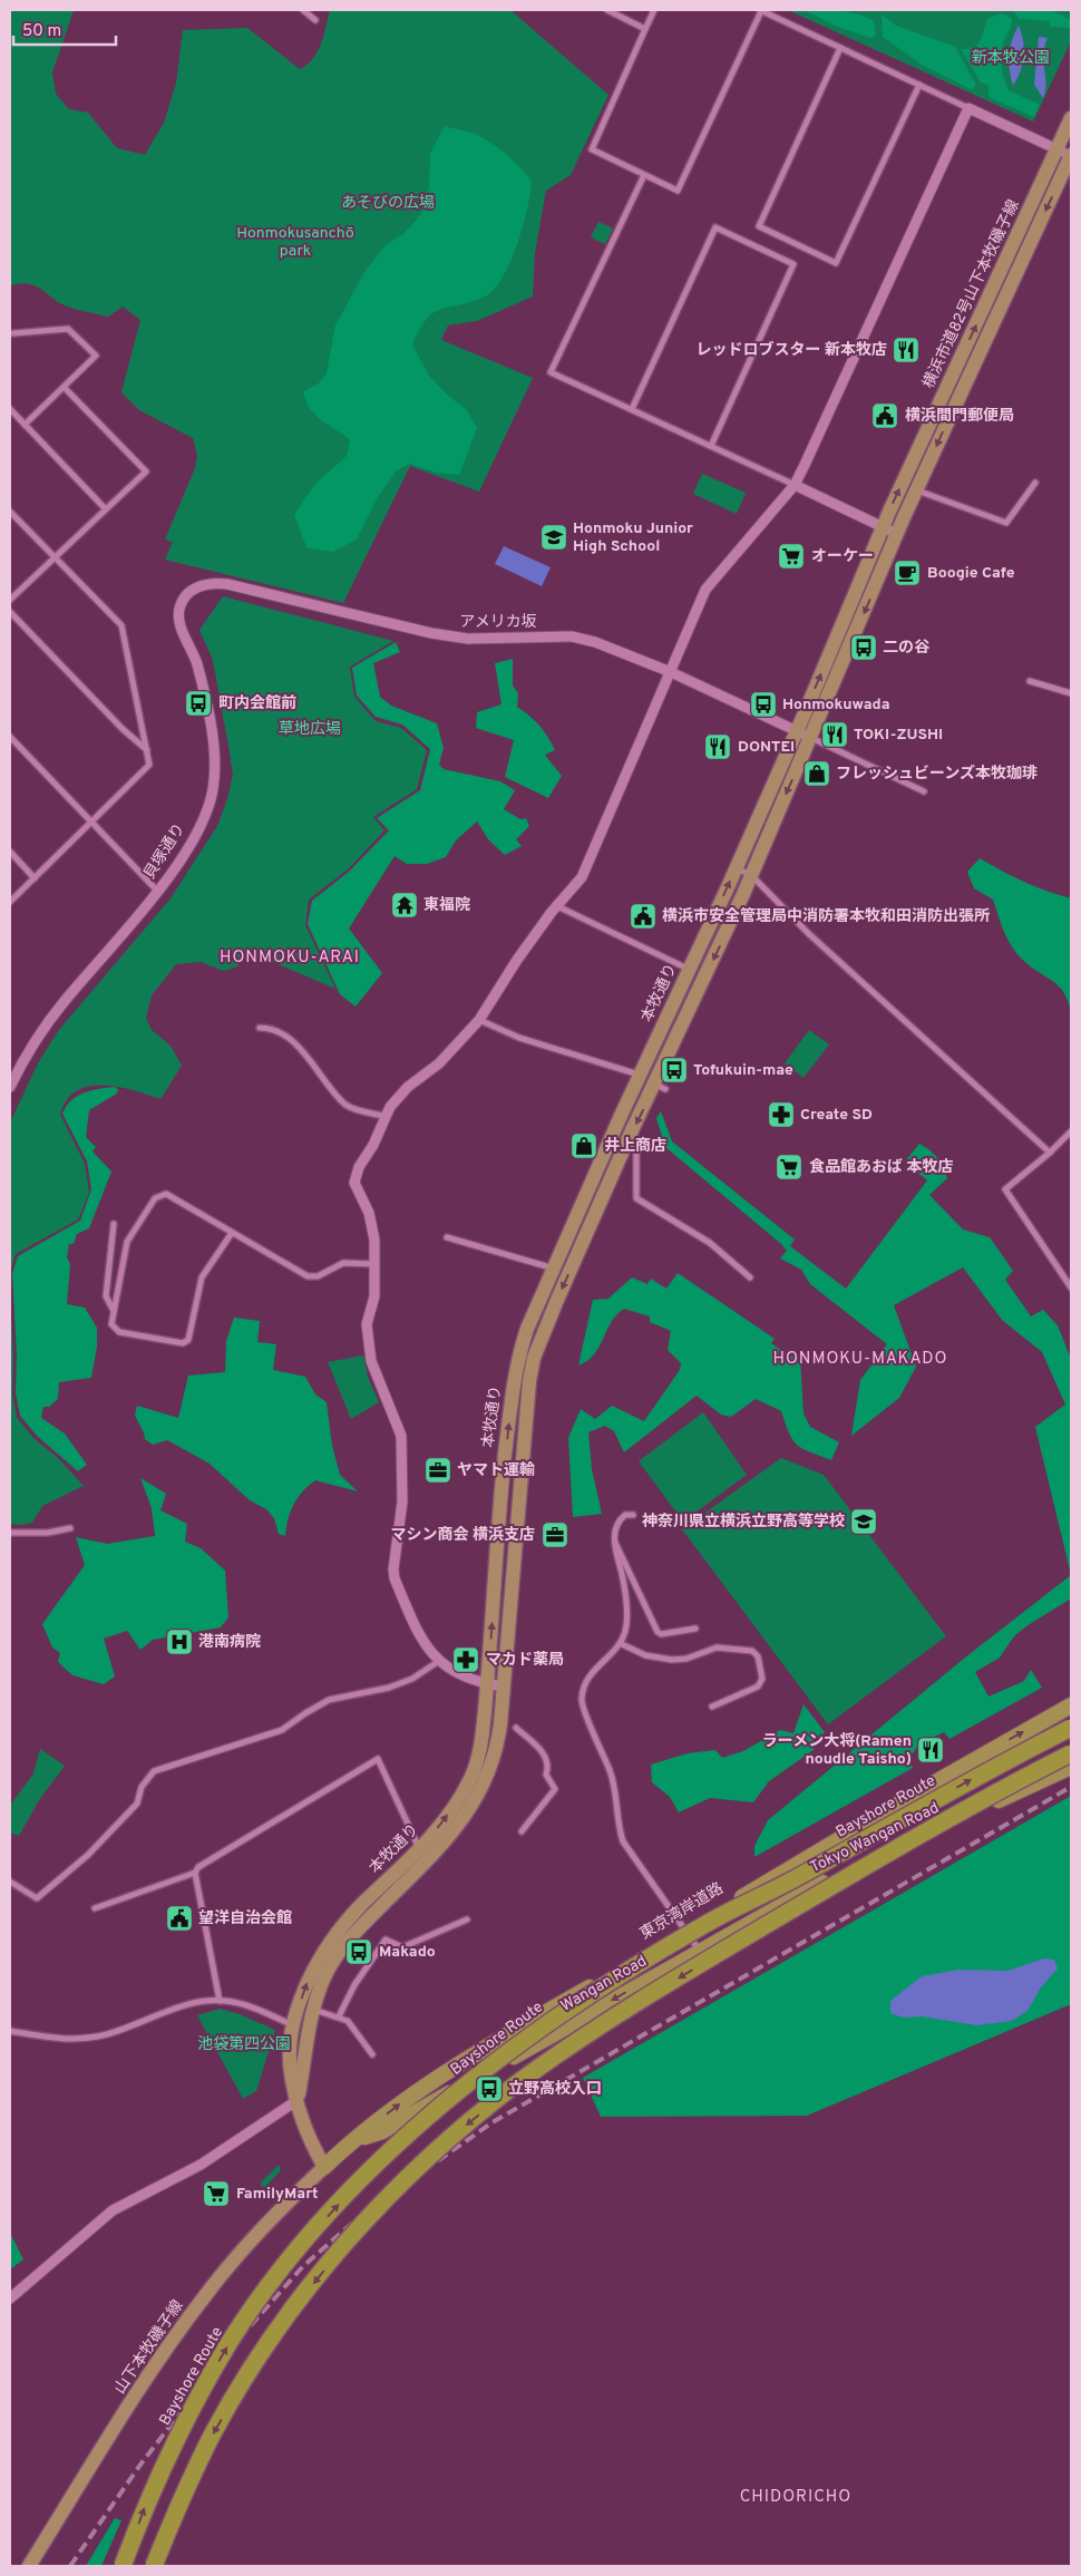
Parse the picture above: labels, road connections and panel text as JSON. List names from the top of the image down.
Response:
{
  "streets": {
    "highway": [
      "Bayshore Route",
      "Tokyo Wangan Road",
      "東京湾岸道路",
      "Wangan Road"
    ],
    "main road": ["横浜市道82号山下本牧磯子線", "本牧通り", "山下本牧磯子線"],
    "street": ["アメリカ坂", "貝塚通り"]
  },
  "crossings": [
    ["横浜市道82号山下本牧磯子線", "アメリカ坂"],
    ["横浜市道82号山下本牧磯子線", "本牧通り"],
    ["アメリカ坂", "貝塚通り"],
    ["アメリカ坂", "本牧通り"],
    ["本牧通り", "東京湾岸道路"],
    ["本牧通り", "山下本牧磯子線"],
    ["Tokyo Wangan Road", "Wangan Road"],
    ["東京湾岸道路", "Wangan Road"],
    ["東京湾岸道路", "山下本牧磯子線"]
  ],
  "districts": ["HONMOKU-ARAI", "HONMOKU-MAKADO", "CHIDORICHO"],
  "parks": [
    "新本牧公園",
    "あそびの広場",
    "Honmokusanchō park",
    "草地広場",
    "池袋第四公園"
  ],
  "places": {
    "restaurant": [
      "レッドロブスター 新本牧店",
      "TOKI-ZUSHI",
      "DONTEI",
      "ラーメン大将(Ramen noudle Taisho)"
    ],
    "public building": ["横浜間門郵便局", "横浜市安全管理局中消防署本牧和田消防出張所", "望洋自治会館"],
    "school or university": ["Honmoku Junior High School", "神奈川県立横浜立野高等学校"],
    "supermarket": ["オーケー", "食品館あおば 本牧店", "FamilyMart"],
    "cafe": ["Boogie Cafe"],
    "bus stop": [
      "二の谷",
      "町内会館前",
      "Honmokuwada",
      "Tofukuin-mae",
      "Makado",
      "立野高校入口"
    ],
    "shop": ["フレッシュビーンズ本牧珈琲", "井上商店"],
    "temple": ["東福院"],
    "pharmacy": ["Create SD", "マカド薬局"],
    "office": ["ヤマト運輸", "マシン商会 横浜支店"],
    "hospital": ["港南病院"]
  },
  "scale_bar": "50 m"
}
